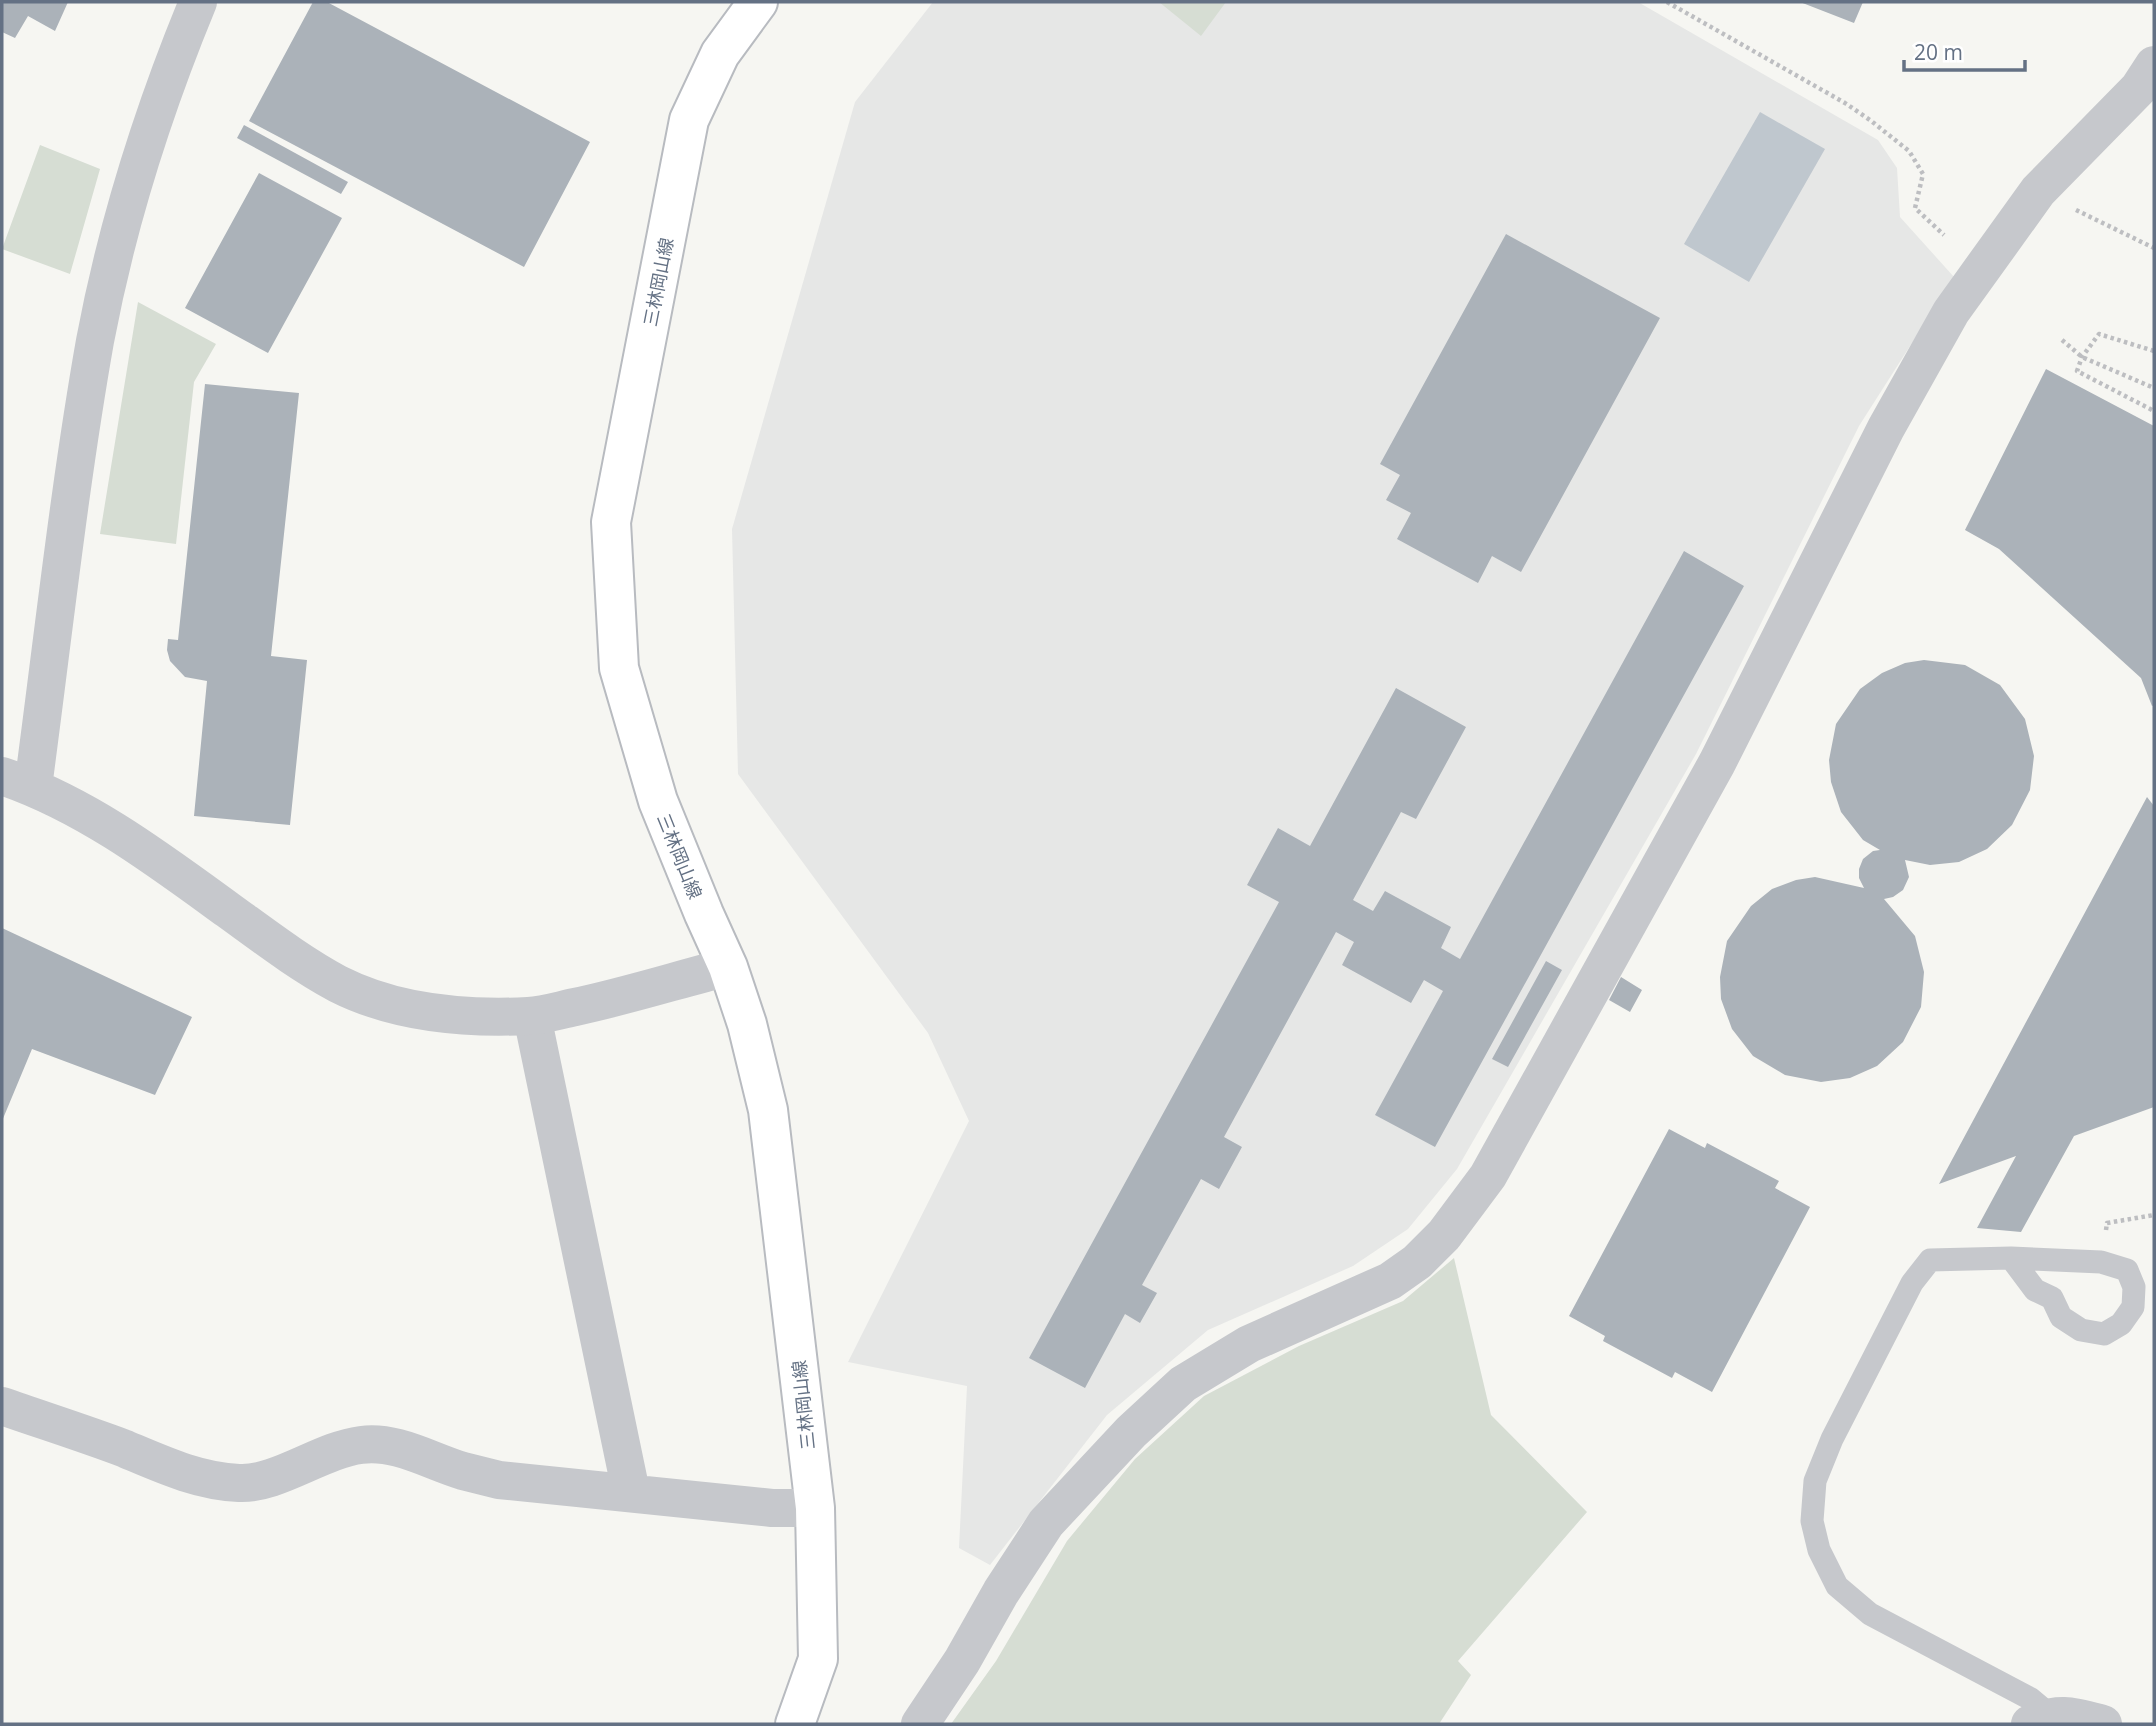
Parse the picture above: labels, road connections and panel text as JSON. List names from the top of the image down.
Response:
{
  "streets": {
    "main road": ["三林岡山線"]
  },
  "scale_bar": "20 m"
}
